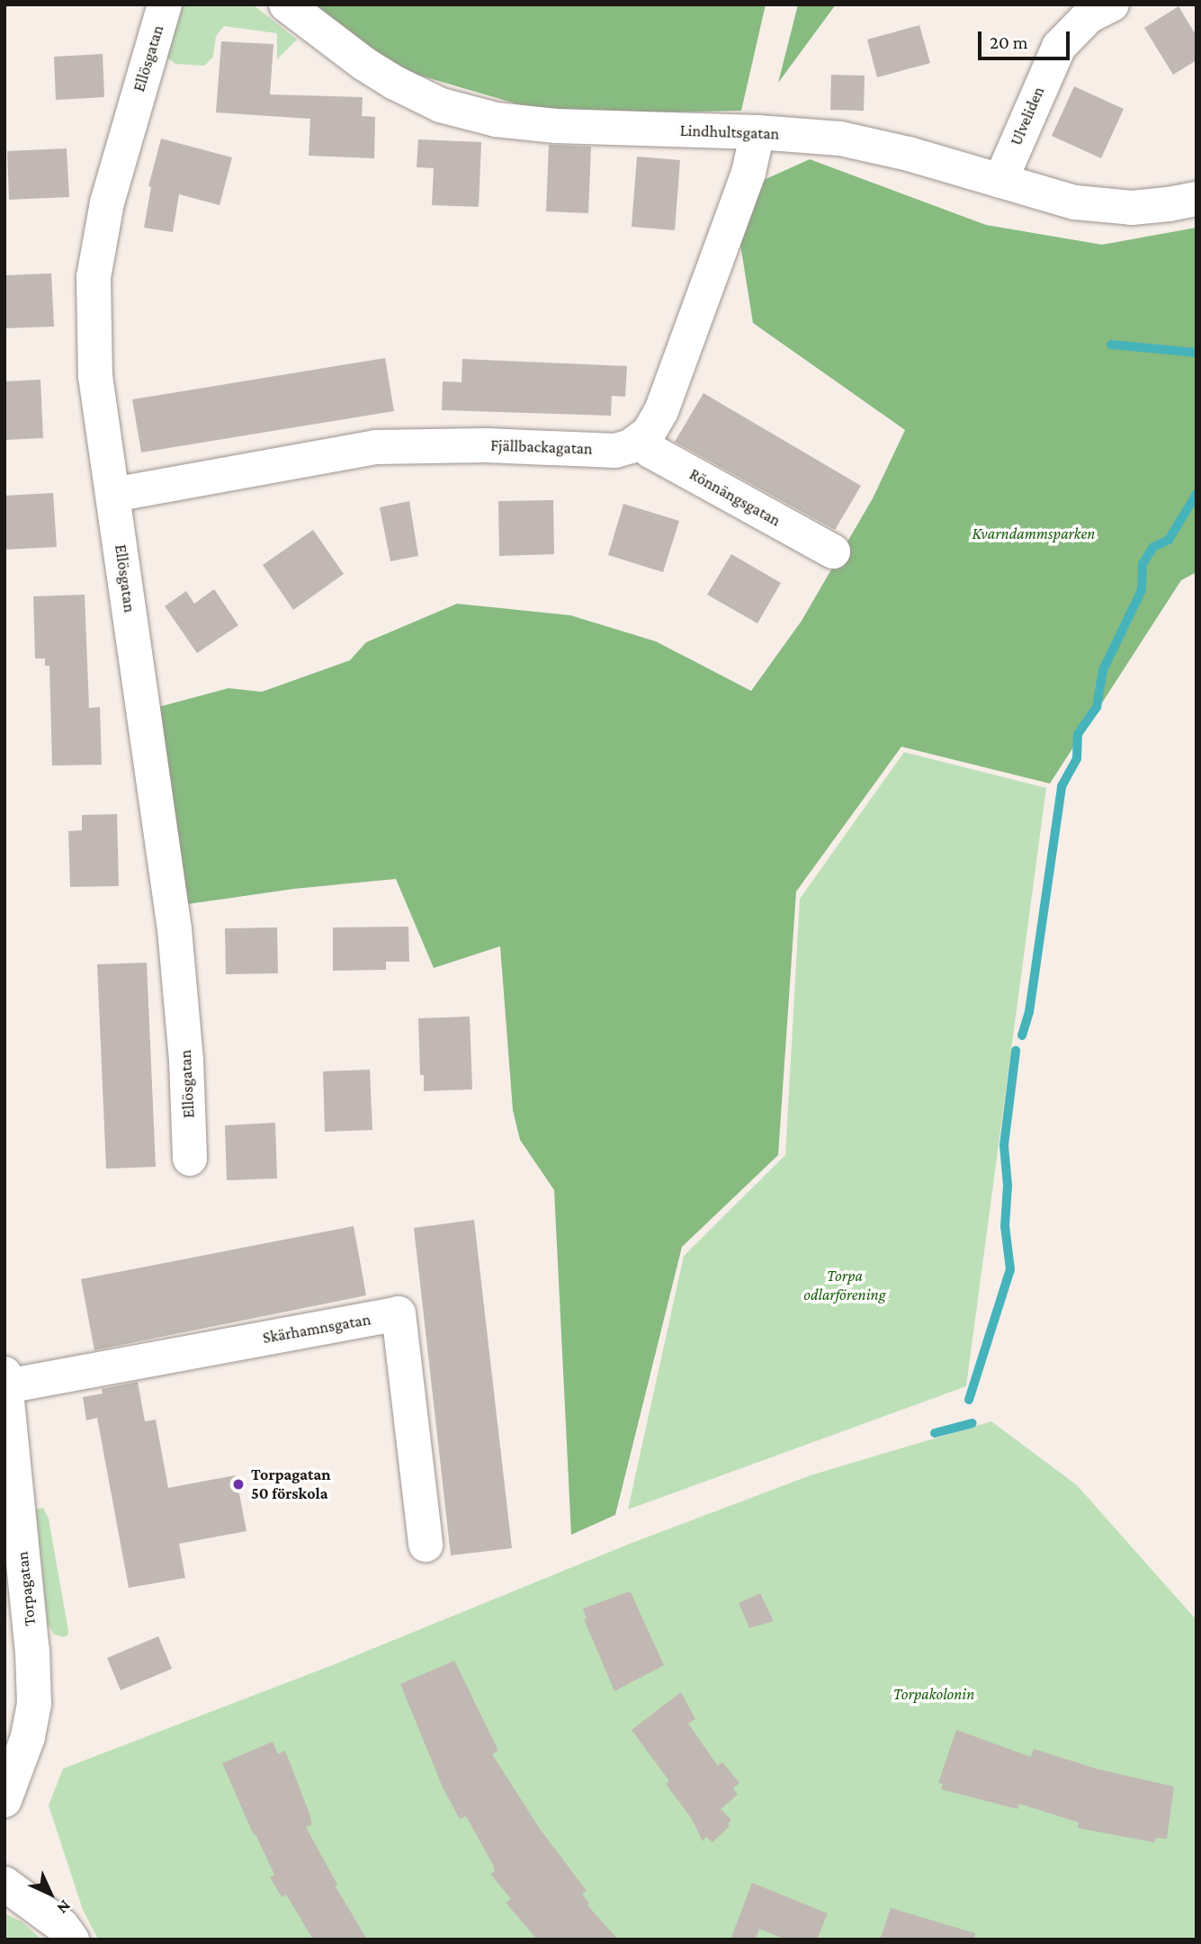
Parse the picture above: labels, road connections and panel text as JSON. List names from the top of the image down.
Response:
{
  "streets": {
    "street": [
      "Ellösgatan",
      "Ulveliden",
      "Lindhultsgatan",
      "Fjällbackagatan",
      "Rönnängsgatan",
      "Skärhamnsgatan",
      "Torpagatan"
    ]
  },
  "crossings": [
    ["Ellösgatan", "Fjällbackagatan"],
    ["Ulveliden", "Lindhultsgatan"],
    ["Fjällbackagatan", "Rönnängsgatan"],
    ["Skärhamnsgatan", "Torpagatan"]
  ],
  "parks": ["Kvarndammsparken", "Torpa odlarförening", "Torpakolonin"],
  "places": ["Torpagatan 50 förskola"],
  "scale_bar": "20 m",
  "north": "bottom right"
}
